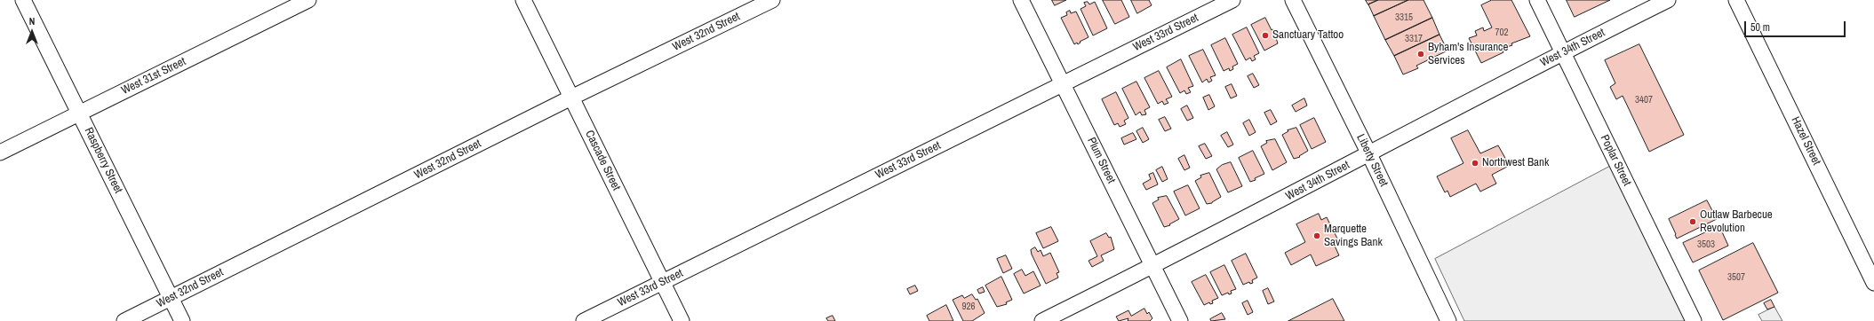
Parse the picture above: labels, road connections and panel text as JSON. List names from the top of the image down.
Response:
{
  "streets": {
    "street": [
      "West 32nd Street",
      "West 33rd Street",
      "West 34th Street",
      "West 31st Street",
      "Hazel Street",
      "Raspberry Street",
      "Cascade Street",
      "Plum Street",
      "Liberty Street",
      "Poplar Street"
    ]
  },
  "crossings": [
    ["West 32nd Street", "Raspberry Street"],
    ["West 32nd Street", "Cascade Street"],
    ["West 33rd Street", "Cascade Street"],
    ["West 33rd Street", "Plum Street"],
    ["West 34th Street", "Plum Street"],
    ["West 34th Street", "Liberty Street"],
    ["West 34th Street", "Poplar Street"],
    ["West 31st Street", "Raspberry Street"]
  ],
  "places": [
    "Sanctuary Tattoo",
    "Byham's Insurance Services",
    "Northwest Bank",
    "Outlaw Barbecue Revolution",
    "Marquette Savings Bank"
  ],
  "house_numbers": [
    "3315",
    "702",
    "3317",
    "3407",
    "3503",
    "3507",
    "926"
  ],
  "scale_bar": "50 m",
  "north": "top"
}
